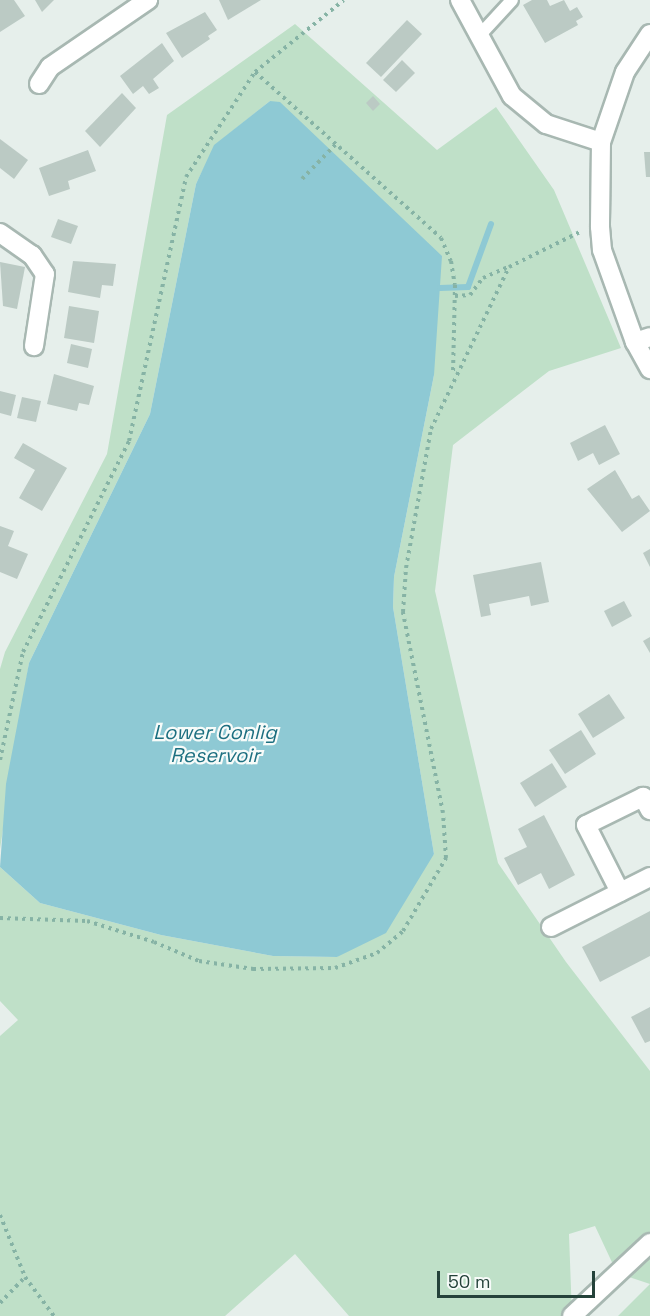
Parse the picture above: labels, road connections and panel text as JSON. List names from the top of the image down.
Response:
{
  "water": ["Lower Conlig Reservoir"],
  "scale_bar": "50 m"
}
